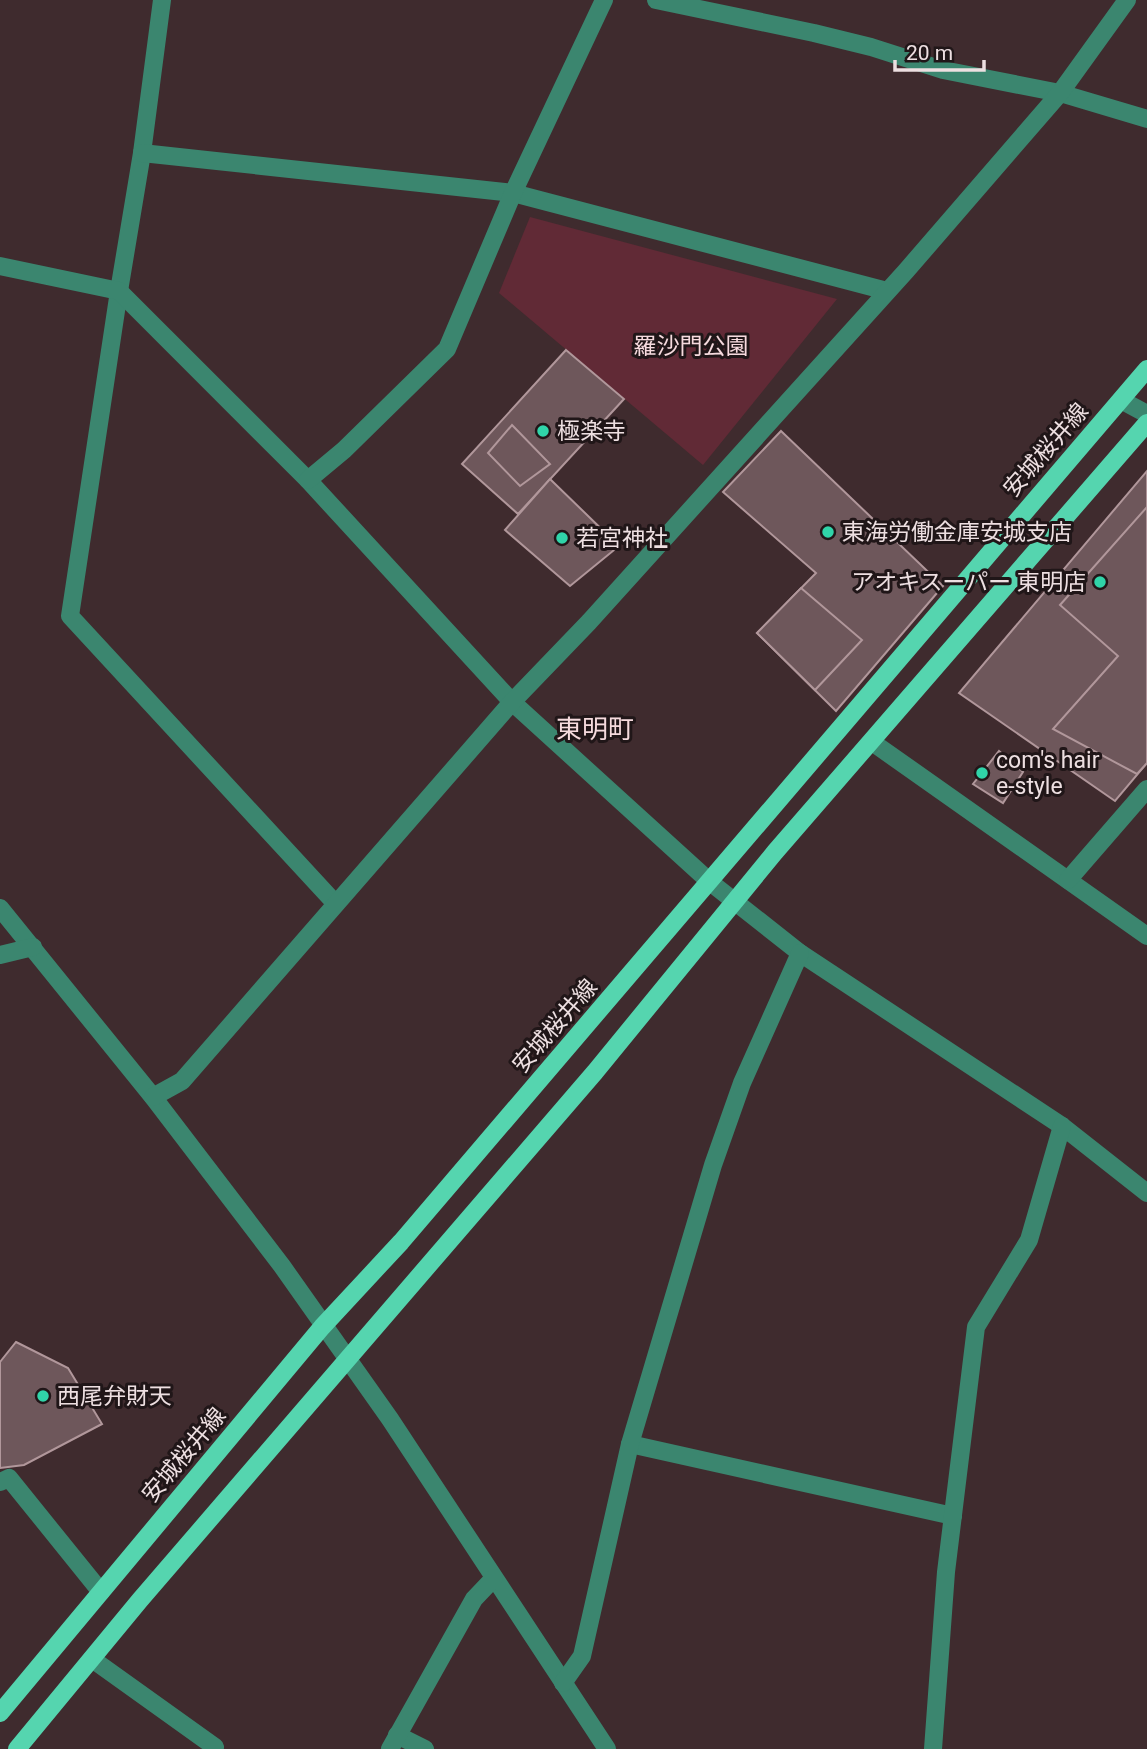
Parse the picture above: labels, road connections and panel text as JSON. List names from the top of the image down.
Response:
{
  "streets": {
    "main road": ["安城桜井線"]
  },
  "districts": ["東明町"],
  "parks": ["羅沙門公園"],
  "places": [
    "極楽寺",
    "東海労働金庫安城支店",
    "若宮神社",
    "アオキスーパー 東明店",
    "com's hair e-style",
    "西尾弁財天"
  ],
  "scale_bar": "20 m"
}
